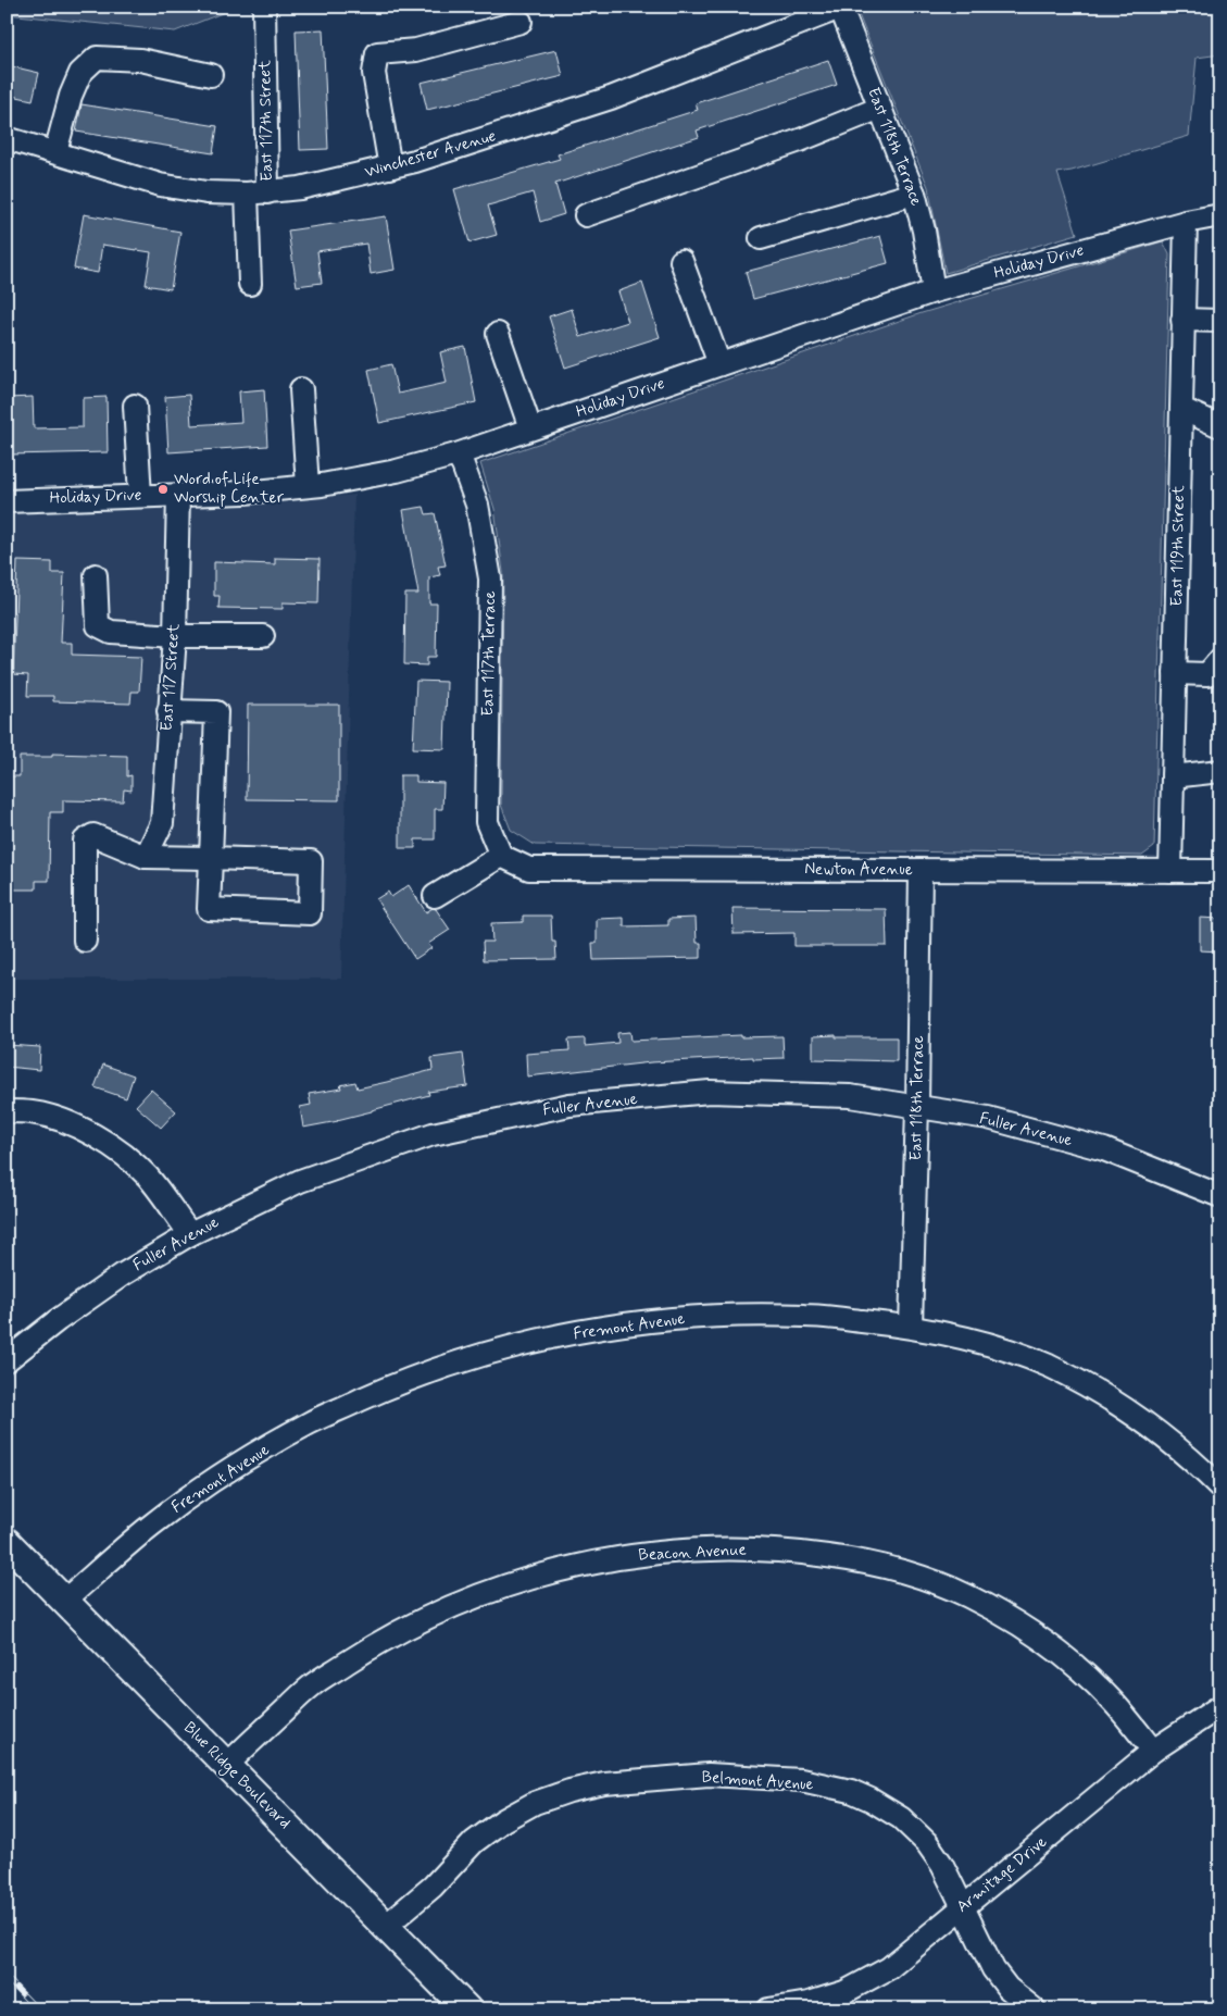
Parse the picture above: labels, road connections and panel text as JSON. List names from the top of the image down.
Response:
{
  "streets": {
    "main road": ["Blue Ridge Boulevard"],
    "street": [
      "East 117th Street",
      "East 118th Terrace",
      "Winchester Avenue",
      "Holiday Drive",
      "East 119th Street",
      "East 117th Terrace",
      "East 117 Street",
      "Newton Avenue",
      "Fuller Avenue",
      "Fremont Avenue",
      "Beacon Avenue",
      "Belmont Avenue",
      "Armitage Drive"
    ]
  },
  "crossings": [
    ["East 117th Street", "Winchester Avenue"],
    ["East 118th Terrace", "Winchester Avenue"],
    ["East 118th Terrace", "Holiday Drive"],
    ["East 118th Terrace", "Newton Avenue"],
    ["East 118th Terrace", "Fuller Avenue"],
    ["East 118th Terrace", "Fremont Avenue"],
    ["Holiday Drive", "East 119th Street"],
    ["Holiday Drive", "East 117th Terrace"],
    ["Holiday Drive", "East 117 Street"],
    ["East 119th Street", "Newton Avenue"],
    ["East 117th Terrace", "Newton Avenue"],
    ["Fremont Avenue", "Blue Ridge Boulevard"],
    ["Beacon Avenue", "Blue Ridge Boulevard"],
    ["Beacon Avenue", "Armitage Drive"],
    ["Blue Ridge Boulevard", "Belmont Avenue"],
    ["Belmont Avenue", "Armitage Drive"]
  ],
  "places": ["Word of Life Worship Center"]
}
